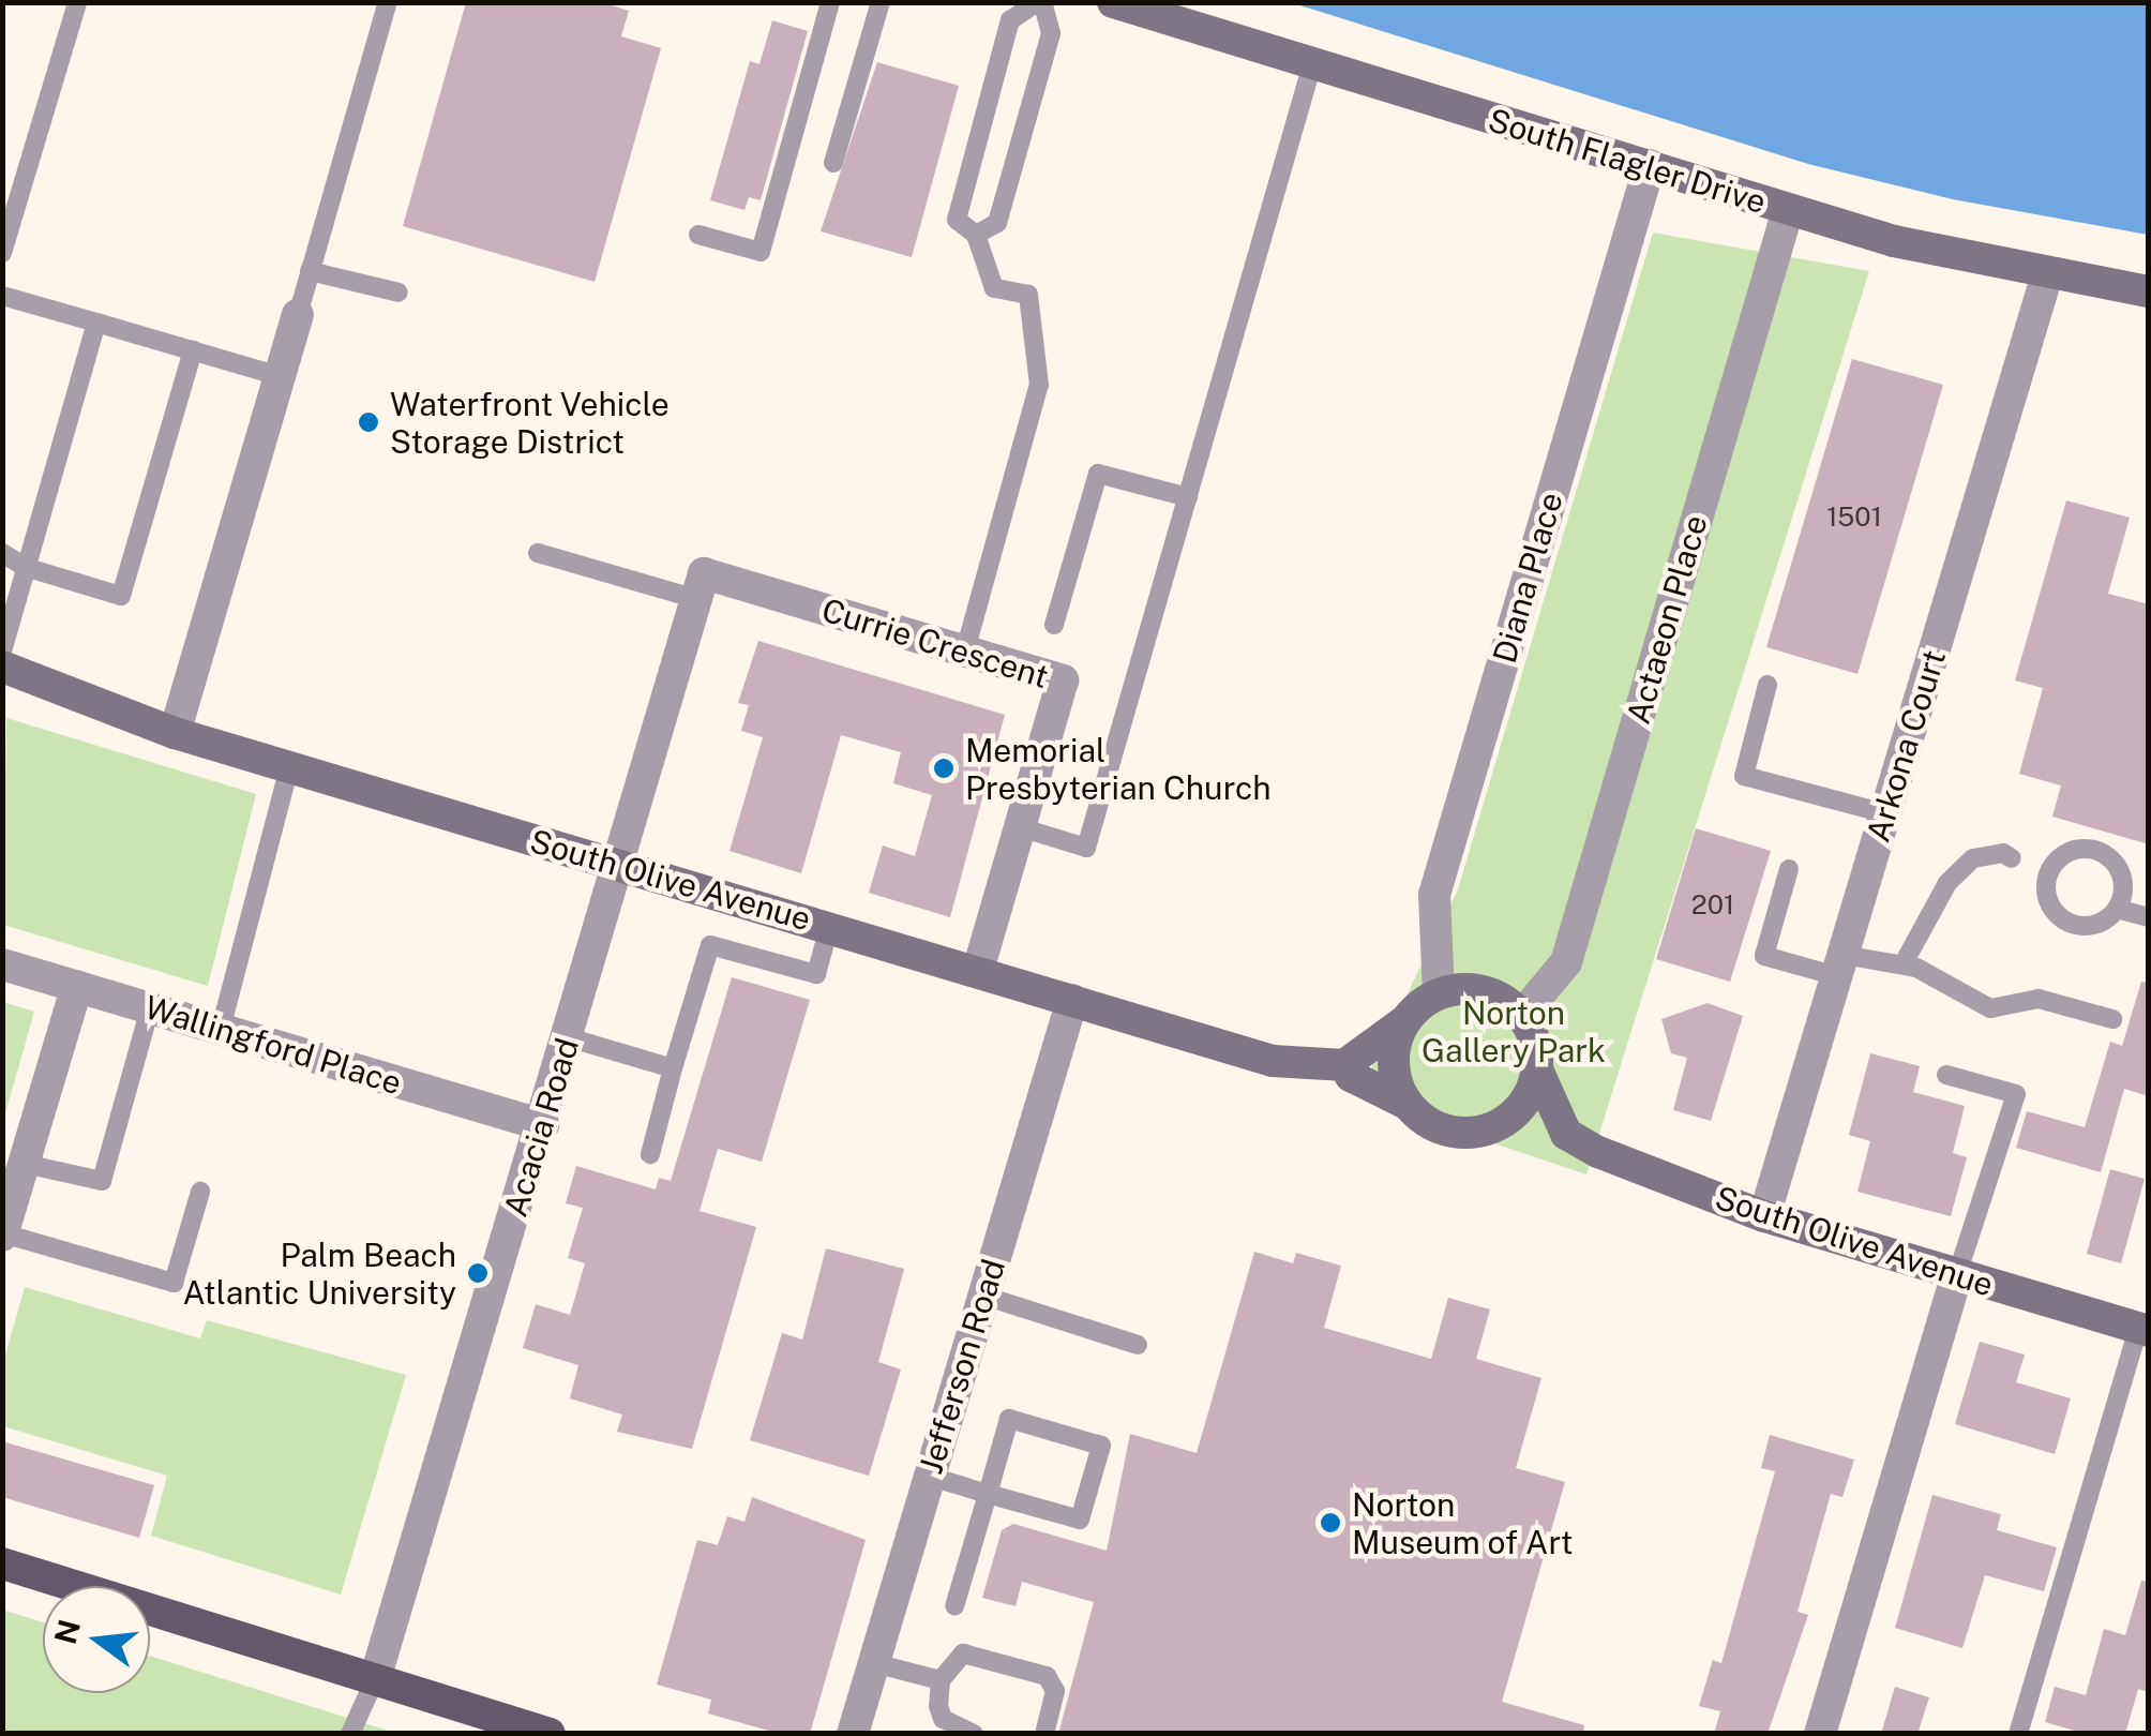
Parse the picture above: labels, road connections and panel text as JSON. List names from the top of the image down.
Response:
{
  "streets": {
    "street": [
      "South Flagler Drive",
      "Diana Place",
      "Actaeon Place",
      "Currie Crescent",
      "Arkona Court",
      "South Olive Avenue",
      "Wallingford Place",
      "Acacia Road",
      "Jefferson Road"
    ]
  },
  "crossings": [
    ["South Flagler Drive", "Diana Place"],
    ["South Flagler Drive", "Actaeon Place"],
    ["South Flagler Drive", "Arkona Court"],
    ["Diana Place", "Actaeon Place"],
    ["Diana Place", "South Olive Avenue"],
    ["Actaeon Place", "South Olive Avenue"],
    ["Currie Crescent", "South Olive Avenue"],
    ["Currie Crescent", "Acacia Road"],
    ["Arkona Court", "South Olive Avenue"],
    ["South Olive Avenue", "Acacia Road"],
    ["South Olive Avenue", "Jefferson Road"],
    ["Wallingford Place", "Acacia Road"]
  ],
  "parks": ["Norton Gallery Park"],
  "places": [
    "Waterfront Vehicle Storage District",
    "Memorial Presbyterian Church",
    "Palm Beach Atlantic University",
    "Norton Museum of Art"
  ],
  "house_numbers": ["1501", "201"],
  "north": "left"
}
